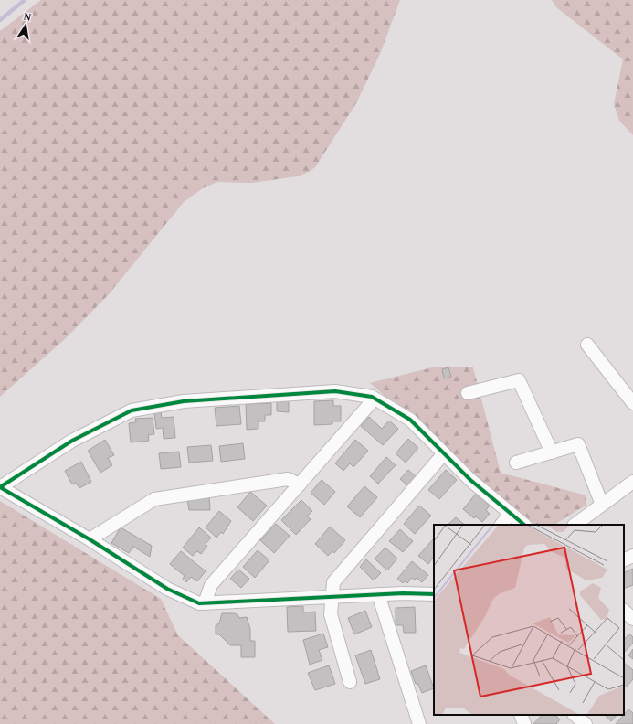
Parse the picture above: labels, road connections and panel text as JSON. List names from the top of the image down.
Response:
{
  "north": "top"
}
